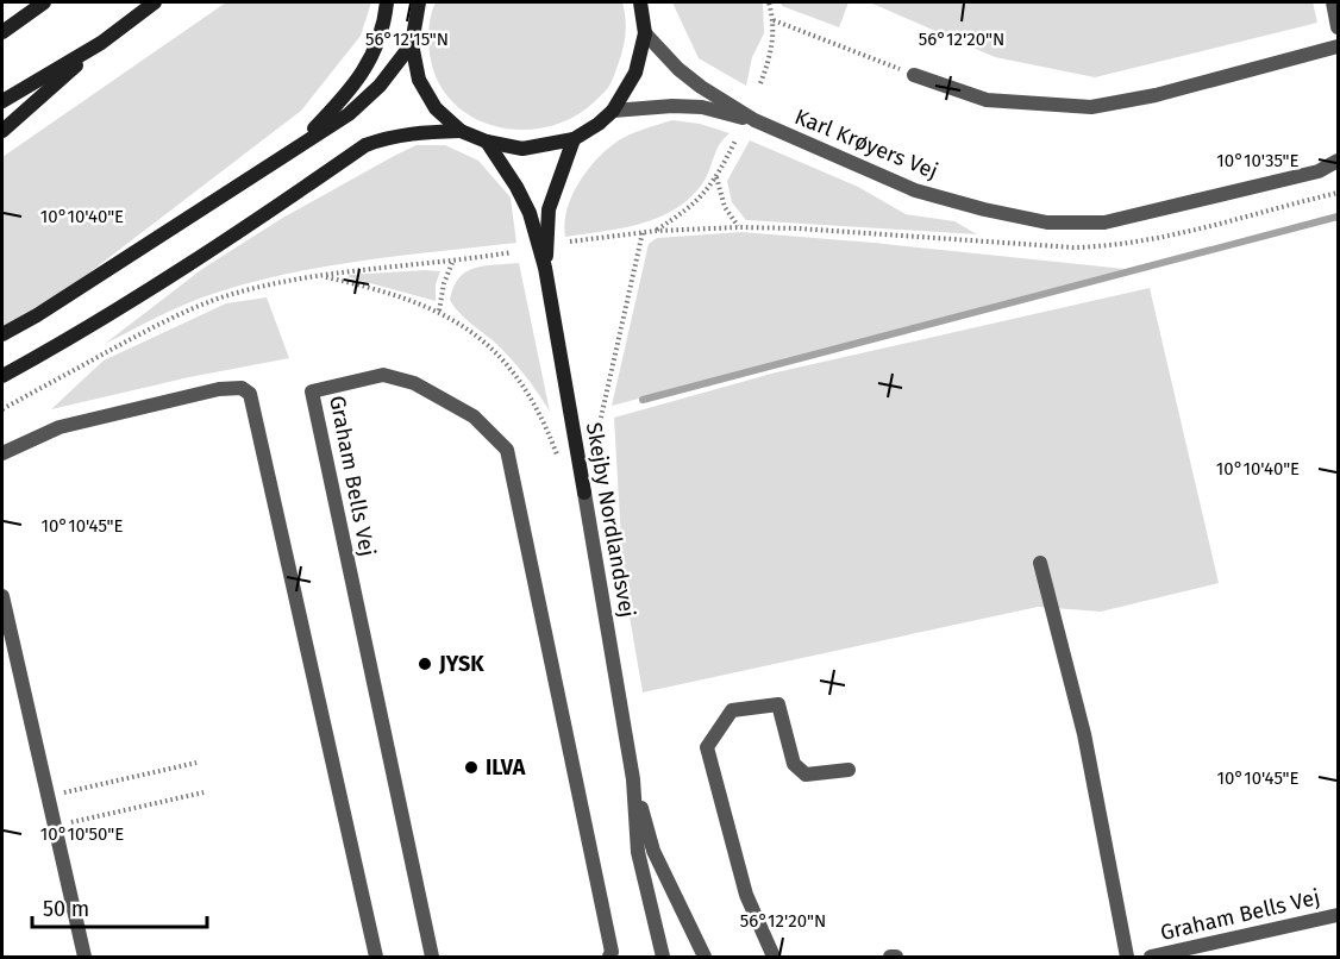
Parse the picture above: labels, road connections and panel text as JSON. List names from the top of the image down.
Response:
{
  "streets": {
    "main road": ["Skejby Nordlandsvej"],
    "street": ["Karl Krøyers Vej", "Graham Bells Vej"]
  },
  "places": ["JYSK", "ILVA"],
  "scale_bar": "50 m",
  "coordinates": [
    "56°12'15\"N",
    "56°12'20\"N",
    "10°10'35\"E",
    "10°10'40\"E",
    "10°10'45\"E",
    "10°10'50\"E"
  ]
}
